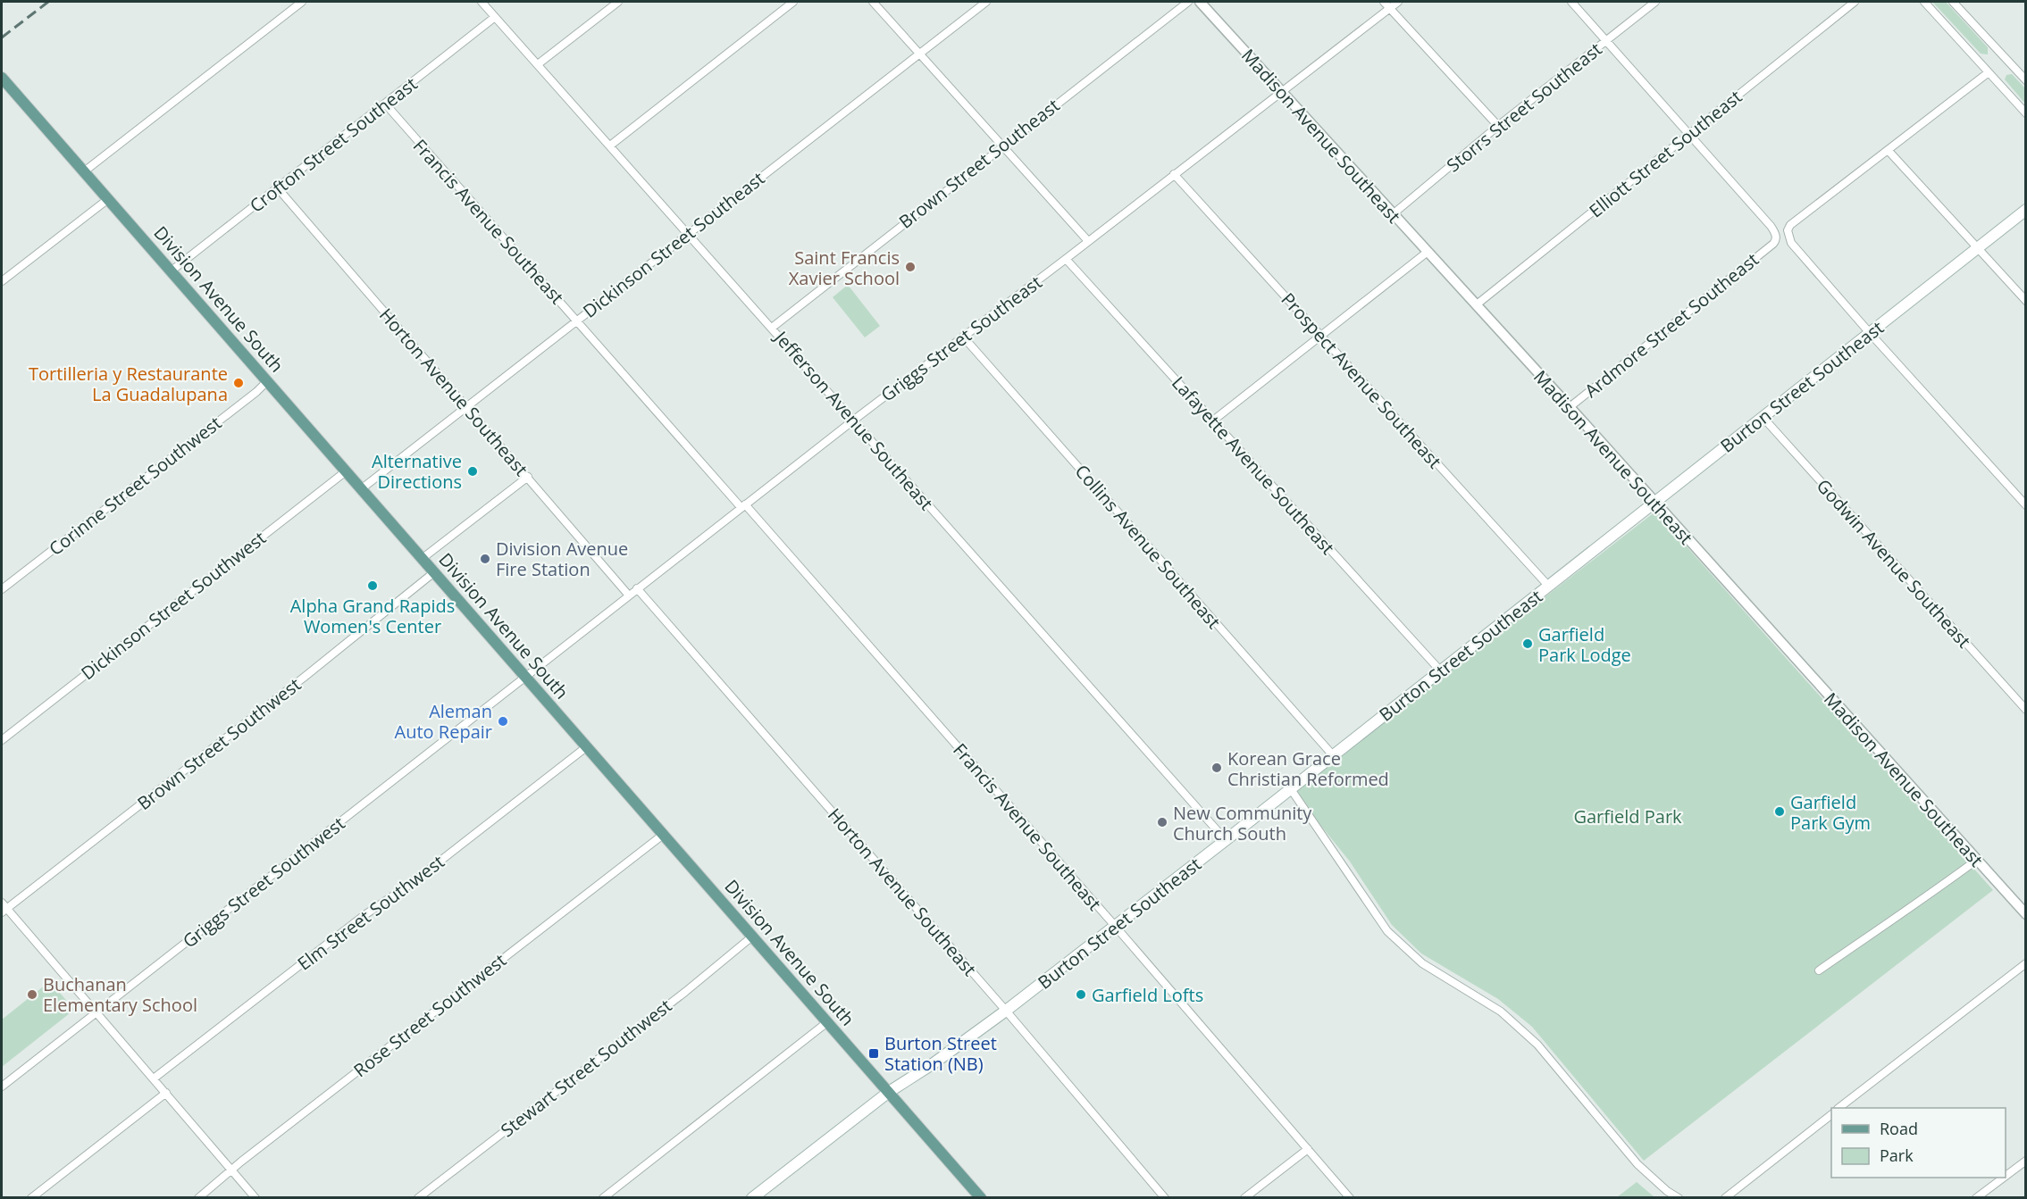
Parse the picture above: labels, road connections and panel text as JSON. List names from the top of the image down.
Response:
{
  "streets": {
    "main road": ["Division Avenue South", "Burton Street Southeast"],
    "street": [
      "Storrs Street Southeast",
      "Madison Avenue Southeast",
      "Crofton Street Southeast",
      "Elliott Street Southeast",
      "Brown Street Southeast",
      "Francis Avenue Southeast",
      "Dickinson Street Southeast",
      "Ardmore Street Southeast",
      "Griggs Street Southeast",
      "Prospect Avenue Southeast",
      "Horton Avenue Southeast",
      "Jefferson Avenue Southeast",
      "Lafayette Avenue Southeast",
      "Corinne Street Southwest",
      "Collins Avenue Southeast",
      "Godwin Avenue Southeast",
      "Dickinson Street Southwest",
      "Brown Street Southwest",
      "Griggs Street Southwest",
      "Elm Street Southwest",
      "Rose Street Southwest",
      "Stewart Street Southwest"
    ]
  },
  "crossings": [
    ["Storrs Street Southeast", "Madison Avenue Southeast"],
    ["Madison Avenue Southeast", "Elliott Street Southeast"],
    ["Madison Avenue Southeast", "Ardmore Street Southeast"],
    ["Madison Avenue Southeast", "Griggs Street Southeast"],
    ["Madison Avenue Southeast", "Burton Street Southeast"],
    ["Crofton Street Southeast", "Francis Avenue Southeast"],
    ["Crofton Street Southeast", "Division Avenue South"],
    ["Crofton Street Southeast", "Horton Avenue Southeast"],
    ["Crofton Street Southeast", "Jefferson Avenue Southeast"],
    ["Elliott Street Southeast", "Ardmore Street Southeast"],
    ["Brown Street Southeast", "Jefferson Avenue Southeast"],
    ["Francis Avenue Southeast", "Dickinson Street Southeast"],
    ["Francis Avenue Southeast", "Griggs Street Southeast"],
    ["Francis Avenue Southeast", "Burton Street Southeast"],
    ["Dickinson Street Southeast", "Division Avenue South"],
    ["Dickinson Street Southeast", "Horton Avenue Southeast"],
    ["Dickinson Street Southeast", "Jefferson Avenue Southeast"],
    ["Division Avenue South", "Griggs Street Southeast"],
    ["Division Avenue South", "Burton Street Southeast"],
    ["Division Avenue South", "Corinne Street Southwest"],
    ["Division Avenue South", "Dickinson Street Southwest"],
    ["Division Avenue South", "Brown Street Southwest"],
    ["Division Avenue South", "Griggs Street Southwest"],
    ["Division Avenue South", "Elm Street Southwest"],
    ["Division Avenue South", "Rose Street Southwest"],
    ["Division Avenue South", "Stewart Street Southwest"],
    ["Griggs Street Southeast", "Prospect Avenue Southeast"],
    ["Griggs Street Southeast", "Horton Avenue Southeast"],
    ["Griggs Street Southeast", "Jefferson Avenue Southeast"],
    ["Griggs Street Southeast", "Lafayette Avenue Southeast"],
    ["Griggs Street Southeast", "Collins Avenue Southeast"],
    ["Griggs Street Southeast", "Griggs Street Southwest"],
    ["Prospect Avenue Southeast", "Burton Street Southeast"],
    ["Burton Street Southeast", "Horton Avenue Southeast"],
    ["Burton Street Southeast", "Jefferson Avenue Southeast"],
    ["Burton Street Southeast", "Lafayette Avenue Southeast"],
    ["Burton Street Southeast", "Collins Avenue Southeast"],
    ["Burton Street Southeast", "Godwin Avenue Southeast"]
  ],
  "parks": ["Garfield Park"],
  "places": {
    "other": [
      "Saint Francis Xavier School",
      "Tortilleria y Restaurante La Guadalupana",
      "Alternative Directions",
      "Division Avenue Fire Station",
      "Alpha Grand Rapids Women's Center",
      "Garfield Park Lodge",
      "Aleman Auto Repair",
      "Korean Grace Christian Reformed",
      "Garfield Park Gym",
      "New Community Church South",
      "Buchanan Elementary School",
      "Garfield Lofts"
    ],
    "transit": ["Burton Street Station (NB)"]
  },
  "legend": ["Road", "Park"]
}
